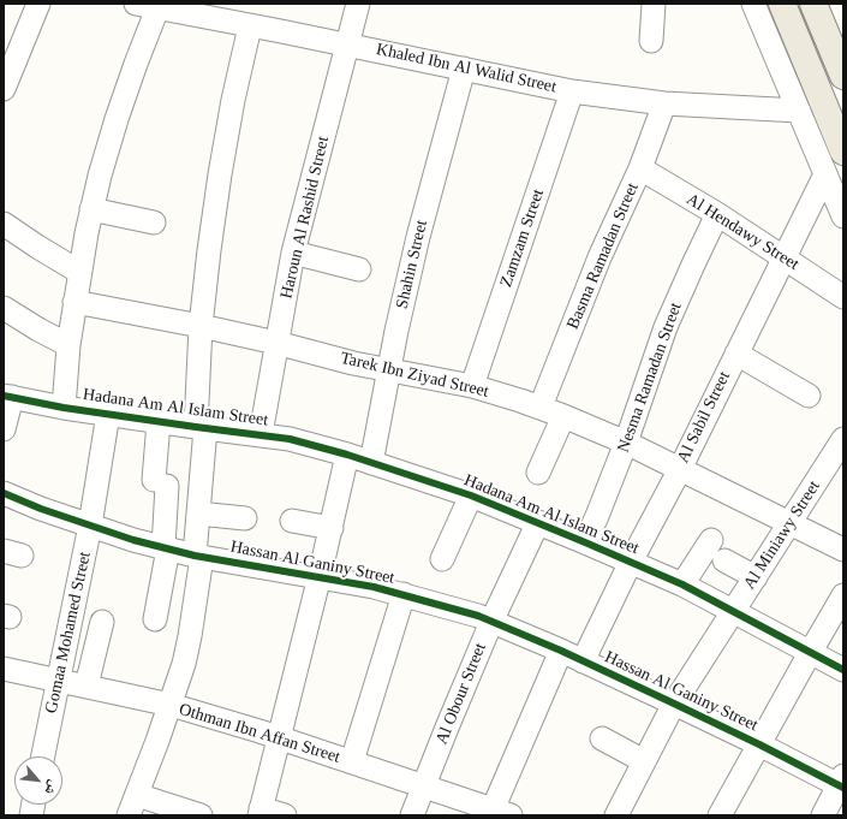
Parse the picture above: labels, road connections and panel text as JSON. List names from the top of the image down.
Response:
{
  "streets": {
    "street": [
      "Khaled Ibn Al Walid Street",
      "Haroun Al Rashid Street",
      "Al Hendawy Street",
      "Zamzam Street",
      "Basma Ramadan Street",
      "Shahin Street",
      "Tarek Ibn Ziyad Street",
      "Nesma Ramadan Street",
      "Hadana Am Al Islam Street",
      "Al Sabil Street",
      "Al Miniawy Street",
      "Hassan Al Ganiny Street",
      "Gomaa Mohamed Street",
      "Al Obour Street",
      "Othman Ibn Affan Street"
    ]
  },
  "crossings": [
    ["Khaled Ibn Al Walid Street", "Haroun Al Rashid Street"],
    ["Khaled Ibn Al Walid Street", "Zamzam Street"],
    ["Khaled Ibn Al Walid Street", "Basma Ramadan Street"],
    ["Khaled Ibn Al Walid Street", "Shahin Street"],
    ["Haroun Al Rashid Street", "Tarek Ibn Ziyad Street"],
    ["Haroun Al Rashid Street", "Hadana Am Al Islam Street"],
    ["Al Hendawy Street", "Basma Ramadan Street"],
    ["Al Hendawy Street", "Nesma Ramadan Street"],
    ["Al Hendawy Street", "Al Sabil Street"],
    ["Zamzam Street", "Tarek Ibn Ziyad Street"],
    ["Basma Ramadan Street", "Tarek Ibn Ziyad Street"],
    ["Shahin Street", "Tarek Ibn Ziyad Street"],
    ["Shahin Street", "Hadana Am Al Islam Street"],
    ["Tarek Ibn Ziyad Street", "Nesma Ramadan Street"],
    ["Tarek Ibn Ziyad Street", "Al Sabil Street"],
    ["Tarek Ibn Ziyad Street", "Al Miniawy Street"],
    ["Nesma Ramadan Street", "Hadana Am Al Islam Street"],
    ["Hadana Am Al Islam Street", "Al Sabil Street"],
    ["Hadana Am Al Islam Street", "Al Miniawy Street"],
    ["Hadana Am Al Islam Street", "Gomaa Mohamed Street"],
    ["Hadana Am Al Islam Street", "Al Obour Street"],
    ["Al Sabil Street", "Hassan Al Ganiny Street"],
    ["Al Miniawy Street", "Hassan Al Ganiny Street"],
    ["Hassan Al Ganiny Street", "Gomaa Mohamed Street"],
    ["Hassan Al Ganiny Street", "Al Obour Street"],
    ["Gomaa Mohamed Street", "Othman Ibn Affan Street"],
    ["Al Obour Street", "Othman Ibn Affan Street"]
  ],
  "north": "bottom right"
}
